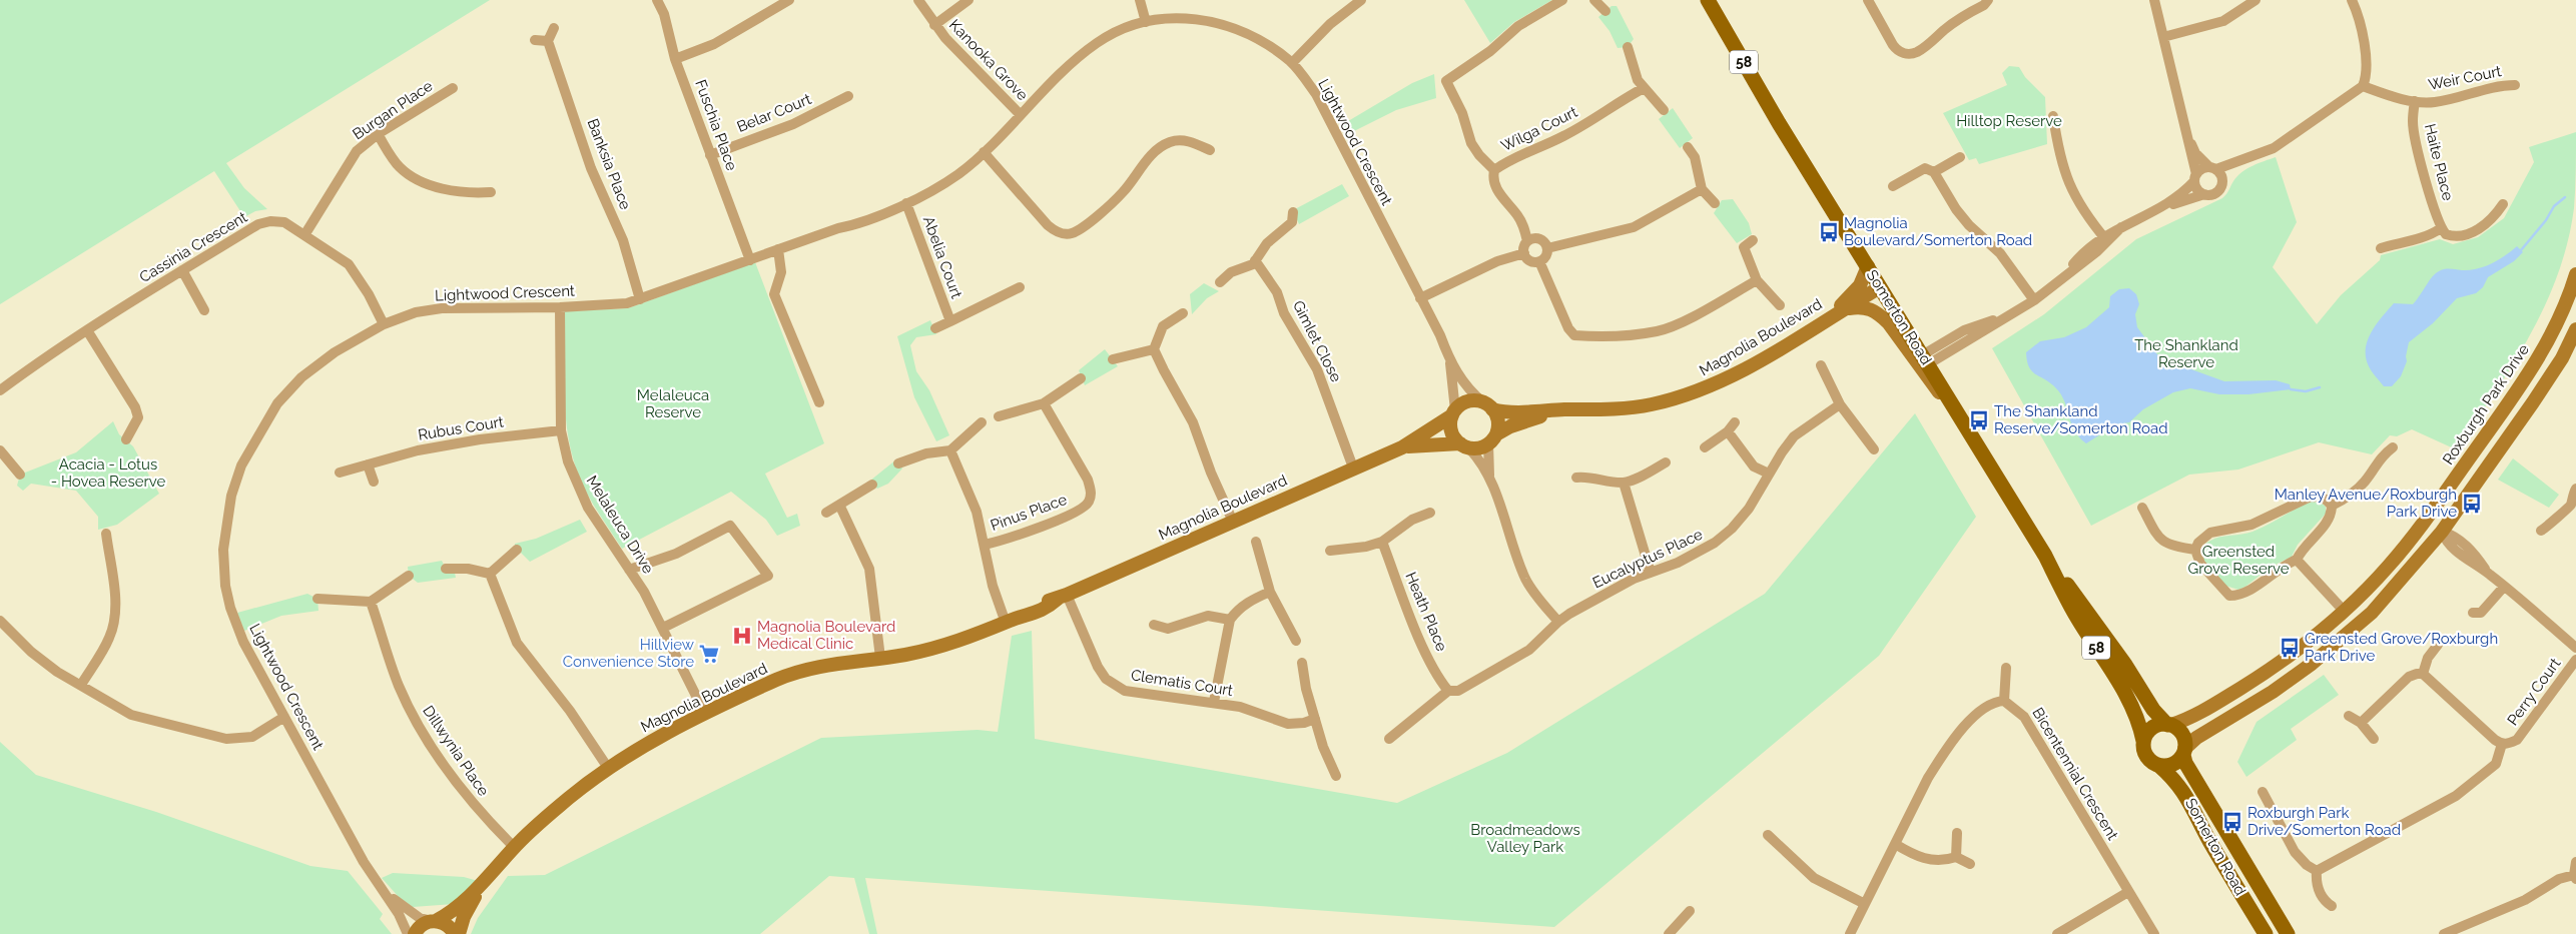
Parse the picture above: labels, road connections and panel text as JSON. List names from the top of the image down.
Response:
{
  "streets": {
    "main road": ["58", "Somerton Road"],
    "street": [
      "Kanooka Grove",
      "Weir Court",
      "Burgan Place",
      "Belar Court",
      "Fuschia Place",
      "Wilga Court",
      "Lightwood Crescent",
      "Haite Place",
      "Banksia Place",
      "Cassinia Crescent",
      "Abelia Court",
      "Magnolia Boulevard",
      "Gimlet Close",
      "Roxburgh Park Drive",
      "Rubus Court",
      "Pinus Place",
      "Melaleuca Drive",
      "Eucalyptus Place",
      "Heath Place",
      "Clematis Court",
      "Perry Court",
      "Dillwynia Place",
      "Bicentennial Crescent"
    ]
  },
  "crossings": [
    ["Kanooka Grove", "Lightwood Crescent"],
    ["58", "Somerton Road"],
    ["58", "Roxburgh Park Drive"],
    ["Weir Court", "Haite Place"],
    ["Burgan Place", "Cassinia Crescent"],
    ["Belar Court", "Fuschia Place"],
    ["Fuschia Place", "Lightwood Crescent"],
    ["Lightwood Crescent", "Banksia Place"],
    ["Lightwood Crescent", "Cassinia Crescent"],
    ["Lightwood Crescent", "Abelia Court"],
    ["Lightwood Crescent", "Magnolia Boulevard"],
    ["Lightwood Crescent", "Melaleuca Drive"],
    ["Somerton Road", "Magnolia Boulevard"],
    ["Somerton Road", "Roxburgh Park Drive"],
    ["Magnolia Boulevard", "Gimlet Close"],
    ["Magnolia Boulevard", "Melaleuca Drive"],
    ["Magnolia Boulevard", "Clematis Court"],
    ["Magnolia Boulevard", "Dillwynia Place"],
    ["Rubus Court", "Melaleuca Drive"],
    ["Eucalyptus Place", "Heath Place"]
  ],
  "parks": [
    "Hilltop Reserve",
    "The Shankland Reserve",
    "Melaleuca Reserve",
    "Acacia - Lotus - Hovea Reserve",
    "Greensted Grove Reserve",
    "Broadmeadows Valley Park"
  ],
  "places": {
    "bus stop": [
      "Magnolia Boulevard/Somerton Road",
      "The Shankland Reserve/Somerton Road",
      "Manley Avenue/Roxburgh Park Drive",
      "Greensted Grove/Roxburgh Park Drive",
      "Roxburgh Park Drive/Somerton Road"
    ],
    "hospital": ["Magnolia Boulevard Medical Clinic"],
    "supermarket": ["Hillview Convenience Store"]
  }
}
